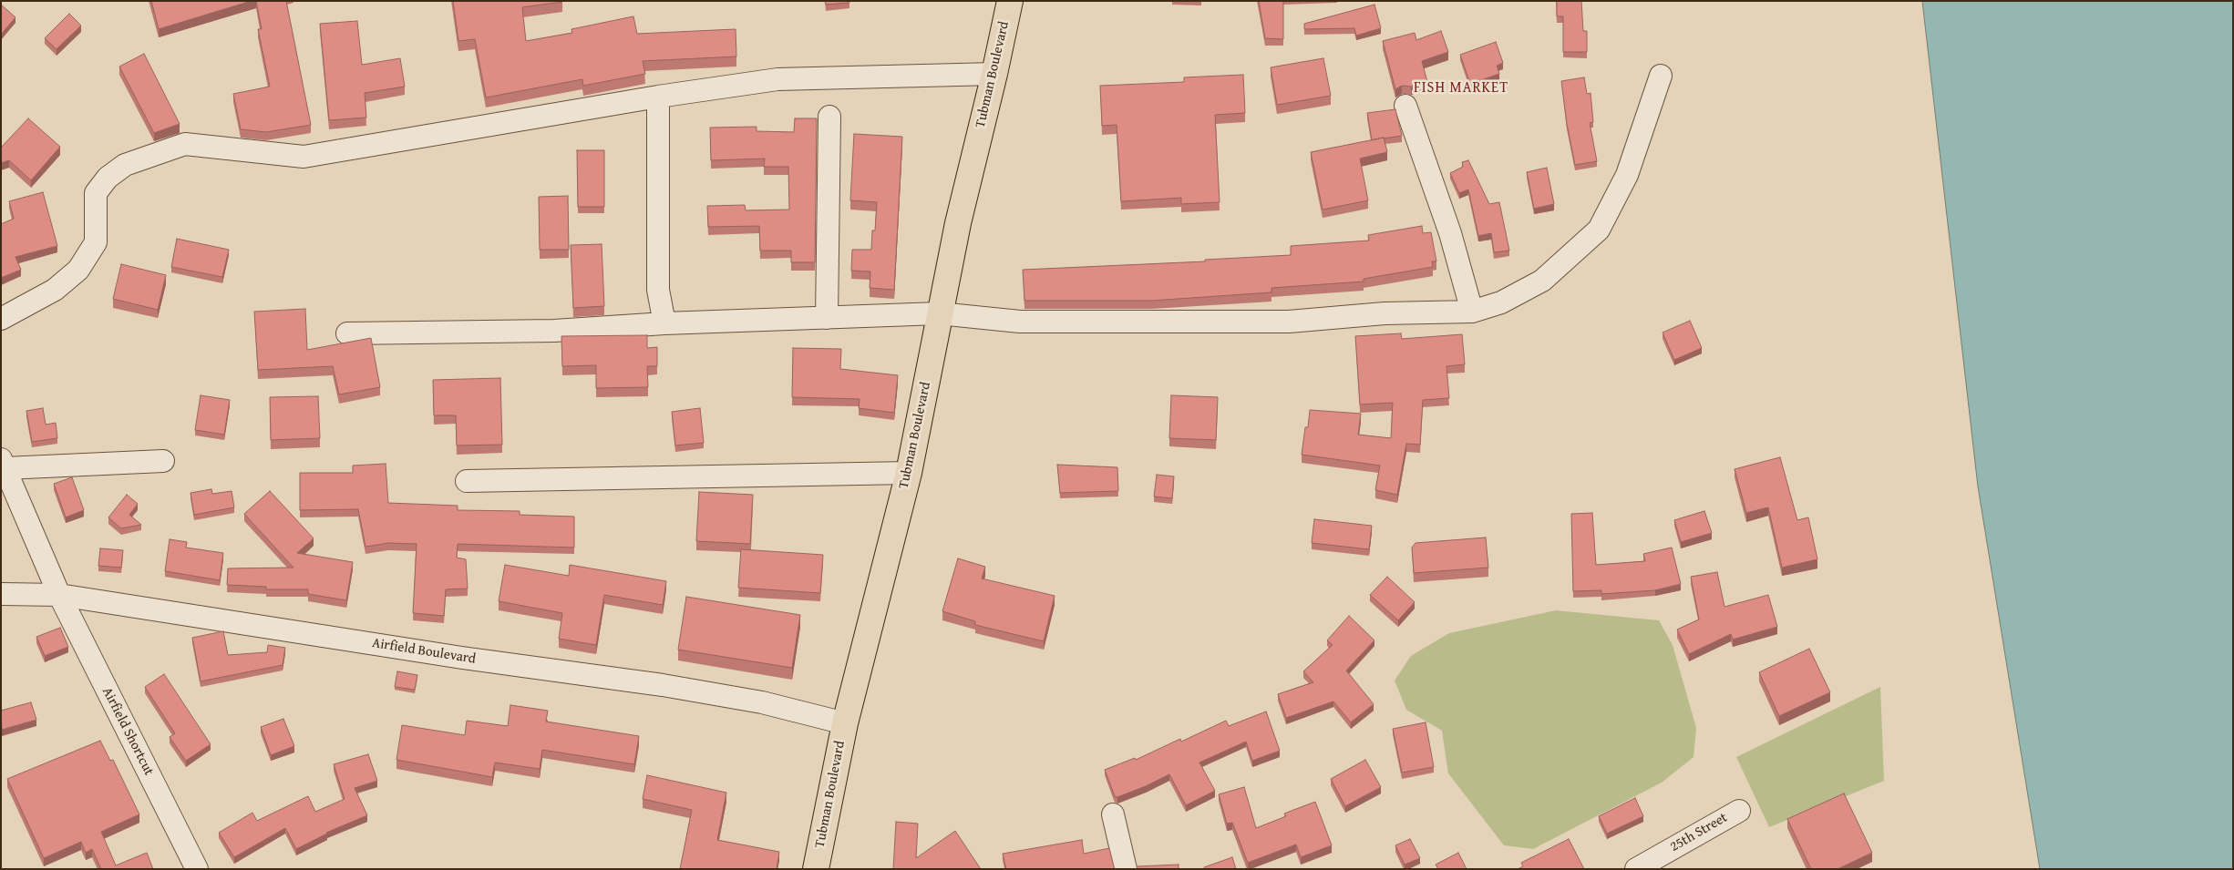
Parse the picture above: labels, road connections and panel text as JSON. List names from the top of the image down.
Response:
{
  "streets": {
    "highway": ["Tubman Boulevard"],
    "street": ["Airfield Boulevard", "Airfield Shortcut", "25th Street"]
  },
  "crossings": [
    ["Tubman Boulevard", "Airfield Boulevard"],
    ["Airfield Boulevard", "Airfield Shortcut"]
  ],
  "districts": ["FISH MARKET"]
}
